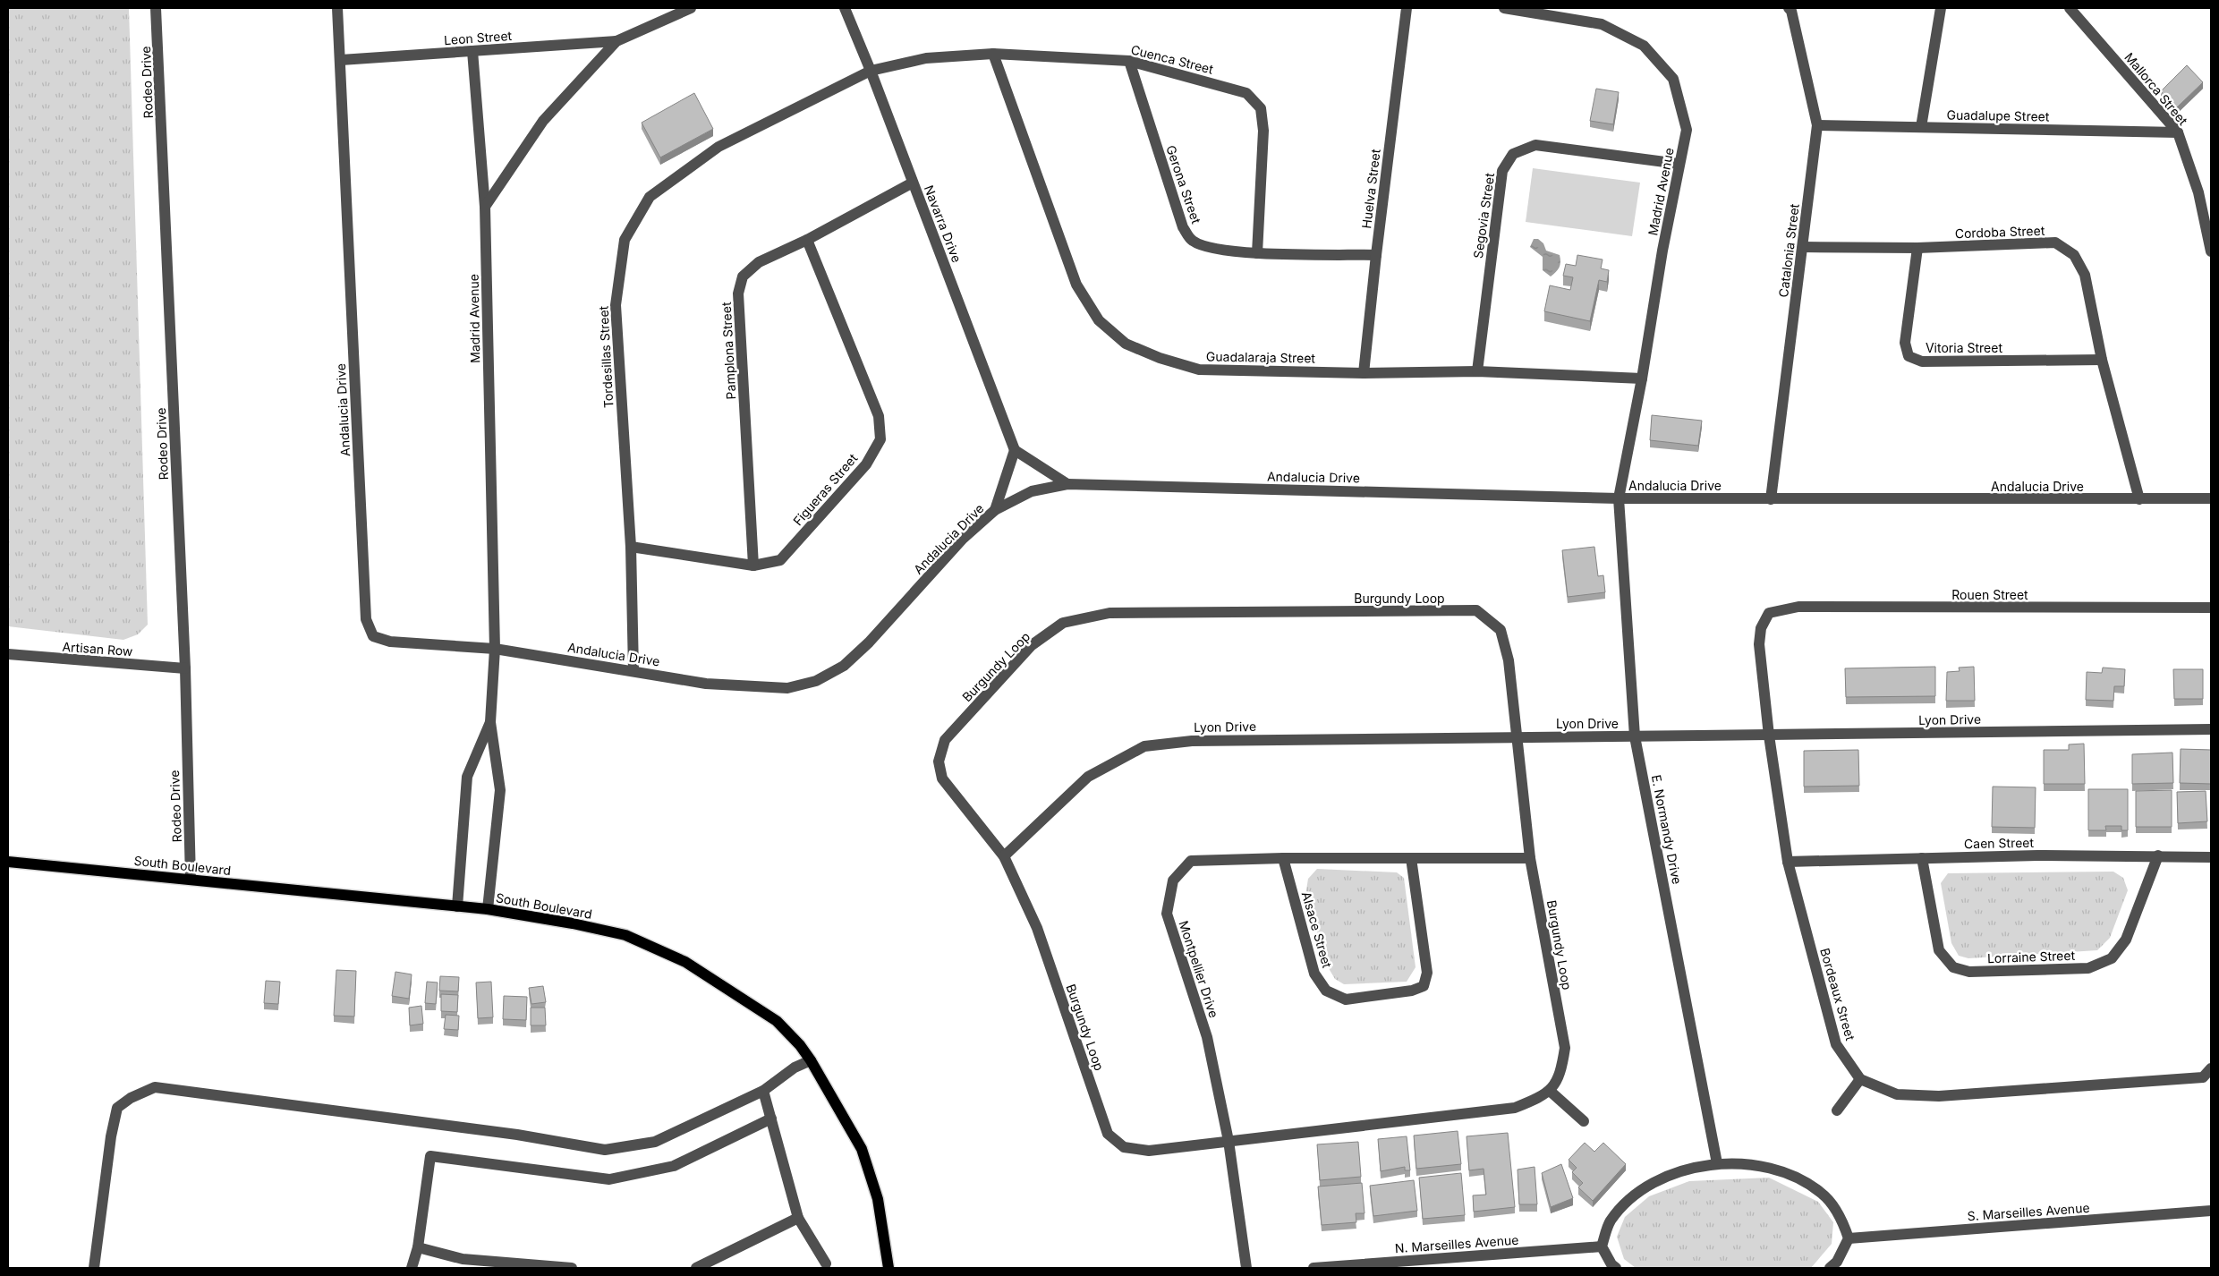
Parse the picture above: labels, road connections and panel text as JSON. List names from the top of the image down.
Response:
{
  "streets": {
    "main road": ["South Boulevard"],
    "street": [
      "Leon Street",
      "Cuenca Street",
      "Rodeo Drive",
      "Mallorca Street",
      "Guadalupe Street",
      "Gerona Street",
      "Huelva Street",
      "Madrid Avenue",
      "Segovia Street",
      "Navarra Drive",
      "Cordoba Street",
      "Catalonia Street",
      "Vitoria Street",
      "Pamplona Street",
      "Tordesillas Street",
      "Guadalaraja Street",
      "Andalucia Drive",
      "Figueras Street",
      "Rouen Street",
      "Burgundy Loop",
      "Artisan Row",
      "Lyon Drive",
      "E. Normandy Drive",
      "Caen Street",
      "Alsace Street",
      "Lorraine Street",
      "Montpellier Drive",
      "Bordeaux Street",
      "S. Marseilles Avenue",
      "N. Marseilles Avenue"
    ]
  },
  "crossings": [
    ["Leon Street", "Madrid Avenue"],
    ["Leon Street", "Andalucia Drive"],
    ["Cuenca Street", "Gerona Street"],
    ["Cuenca Street", "Navarra Drive"],
    ["Cuenca Street", "Tordesillas Street"],
    ["Cuenca Street", "Guadalaraja Street"],
    ["Rodeo Drive", "Artisan Row"],
    ["Rodeo Drive", "South Boulevard"],
    ["Mallorca Street", "Guadalupe Street"],
    ["Guadalupe Street", "Catalonia Street"],
    ["Gerona Street", "Huelva Street"],
    ["Huelva Street", "Guadalaraja Street"],
    ["Madrid Avenue", "Segovia Street"],
    ["Madrid Avenue", "Guadalaraja Street"],
    ["Madrid Avenue", "Andalucia Drive"],
    ["Madrid Avenue", "E. Normandy Drive"],
    ["Segovia Street", "Guadalaraja Street"],
    ["Navarra Drive", "Pamplona Street"],
    ["Navarra Drive", "Tordesillas Street"],
    ["Cordoba Street", "Catalonia Street"],
    ["Cordoba Street", "Vitoria Street"],
    ["Cordoba Street", "Andalucia Drive"],
    ["Catalonia Street", "Andalucia Drive"],
    ["Pamplona Street", "Figueras Street"],
    ["Tordesillas Street", "Andalucia Drive"],
    ["Tordesillas Street", "Figueras Street"],
    ["Andalucia Drive", "E. Normandy Drive"],
    ["Rouen Street", "Bordeaux Street"],
    ["Burgundy Loop", "Lyon Drive"],
    ["Burgundy Loop", "Montpellier Drive"],
    ["Lyon Drive", "E. Normandy Drive"],
    ["Lyon Drive", "Bordeaux Street"],
    ["Caen Street", "Lorraine Street"],
    ["Caen Street", "Bordeaux Street"],
    ["Alsace Street", "Montpellier Drive"]
  ]
}
